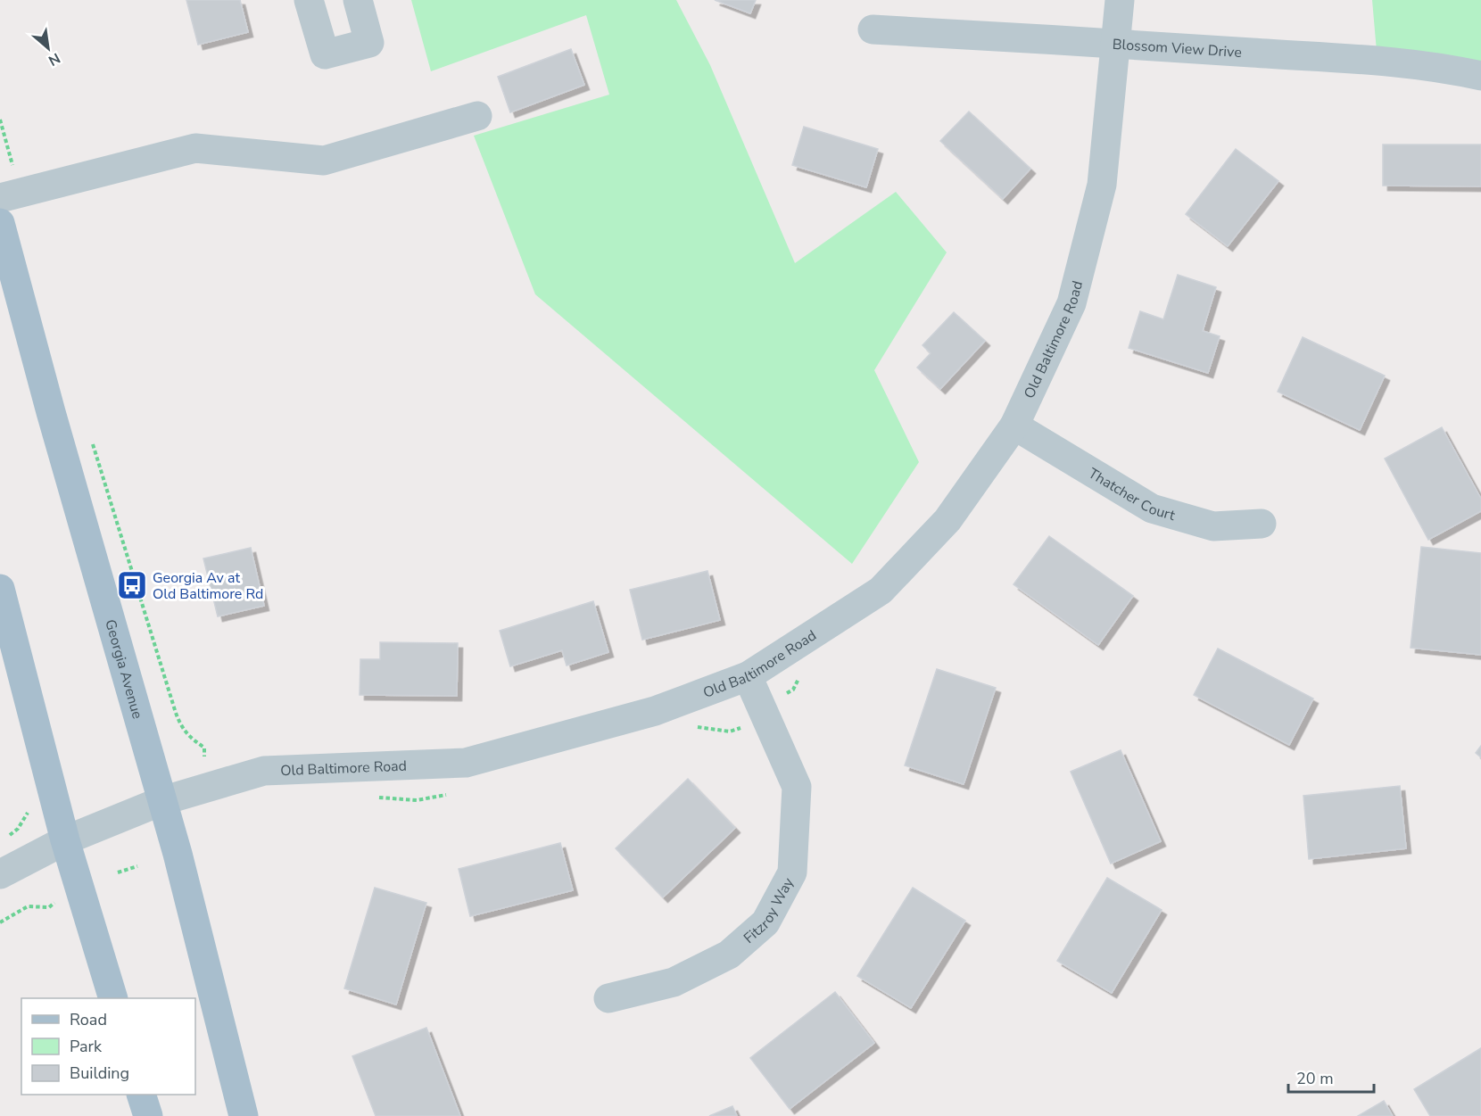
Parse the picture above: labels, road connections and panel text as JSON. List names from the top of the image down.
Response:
{
  "streets": {
    "main road": ["Georgia Avenue"],
    "street": [
      "Blossom View Drive",
      "Old Baltimore Road",
      "Thatcher Court",
      "Fitzroy Way"
    ]
  },
  "crossings": [
    ["Blossom View Drive", "Old Baltimore Road"],
    ["Old Baltimore Road", "Thatcher Court"],
    ["Old Baltimore Road", "Georgia Avenue"],
    ["Old Baltimore Road", "Fitzroy Way"]
  ],
  "places": {
    "bus stop": ["Georgia Av at Old Baltimore Rd"]
  },
  "legend": ["Road", "Park", "Building"],
  "scale_bar": "20 m",
  "north": "bottom right"
}
